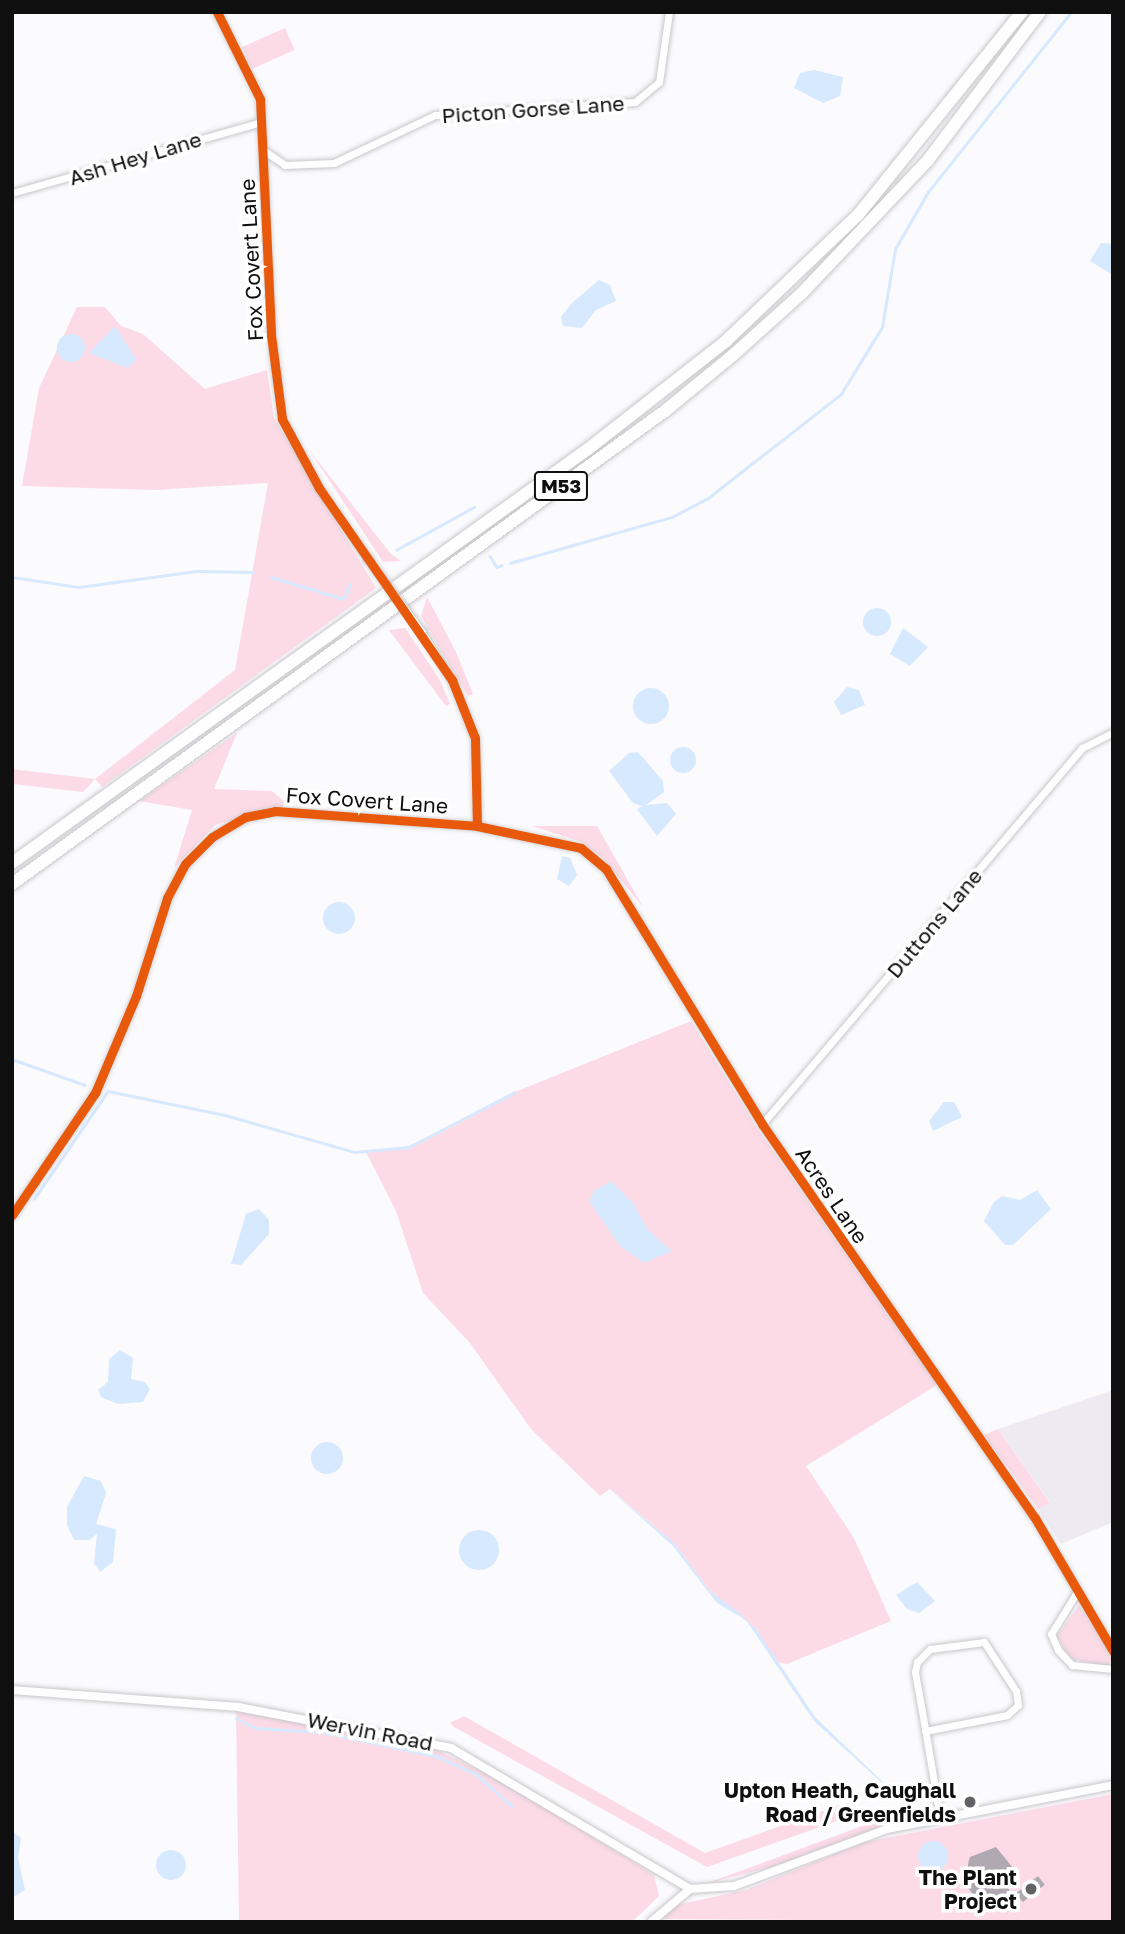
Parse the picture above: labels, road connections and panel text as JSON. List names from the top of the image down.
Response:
{
  "streets": {
    "highway": ["M53"],
    "street": [
      "Picton Gorse Lane",
      "Ash Hey Lane",
      "Fox Covert Lane",
      "Duttons Lane",
      "Acres Lane",
      "Wervin Road"
    ]
  },
  "crossings": [
    ["Picton Gorse Lane", "Fox Covert Lane"],
    ["Ash Hey Lane", "Fox Covert Lane"],
    ["Fox Covert Lane", "Acres Lane"],
    ["Duttons Lane", "Acres Lane"]
  ],
  "places": ["Upton Heath, Caughall Road / Greenfields", "The Plant Project"]
}
